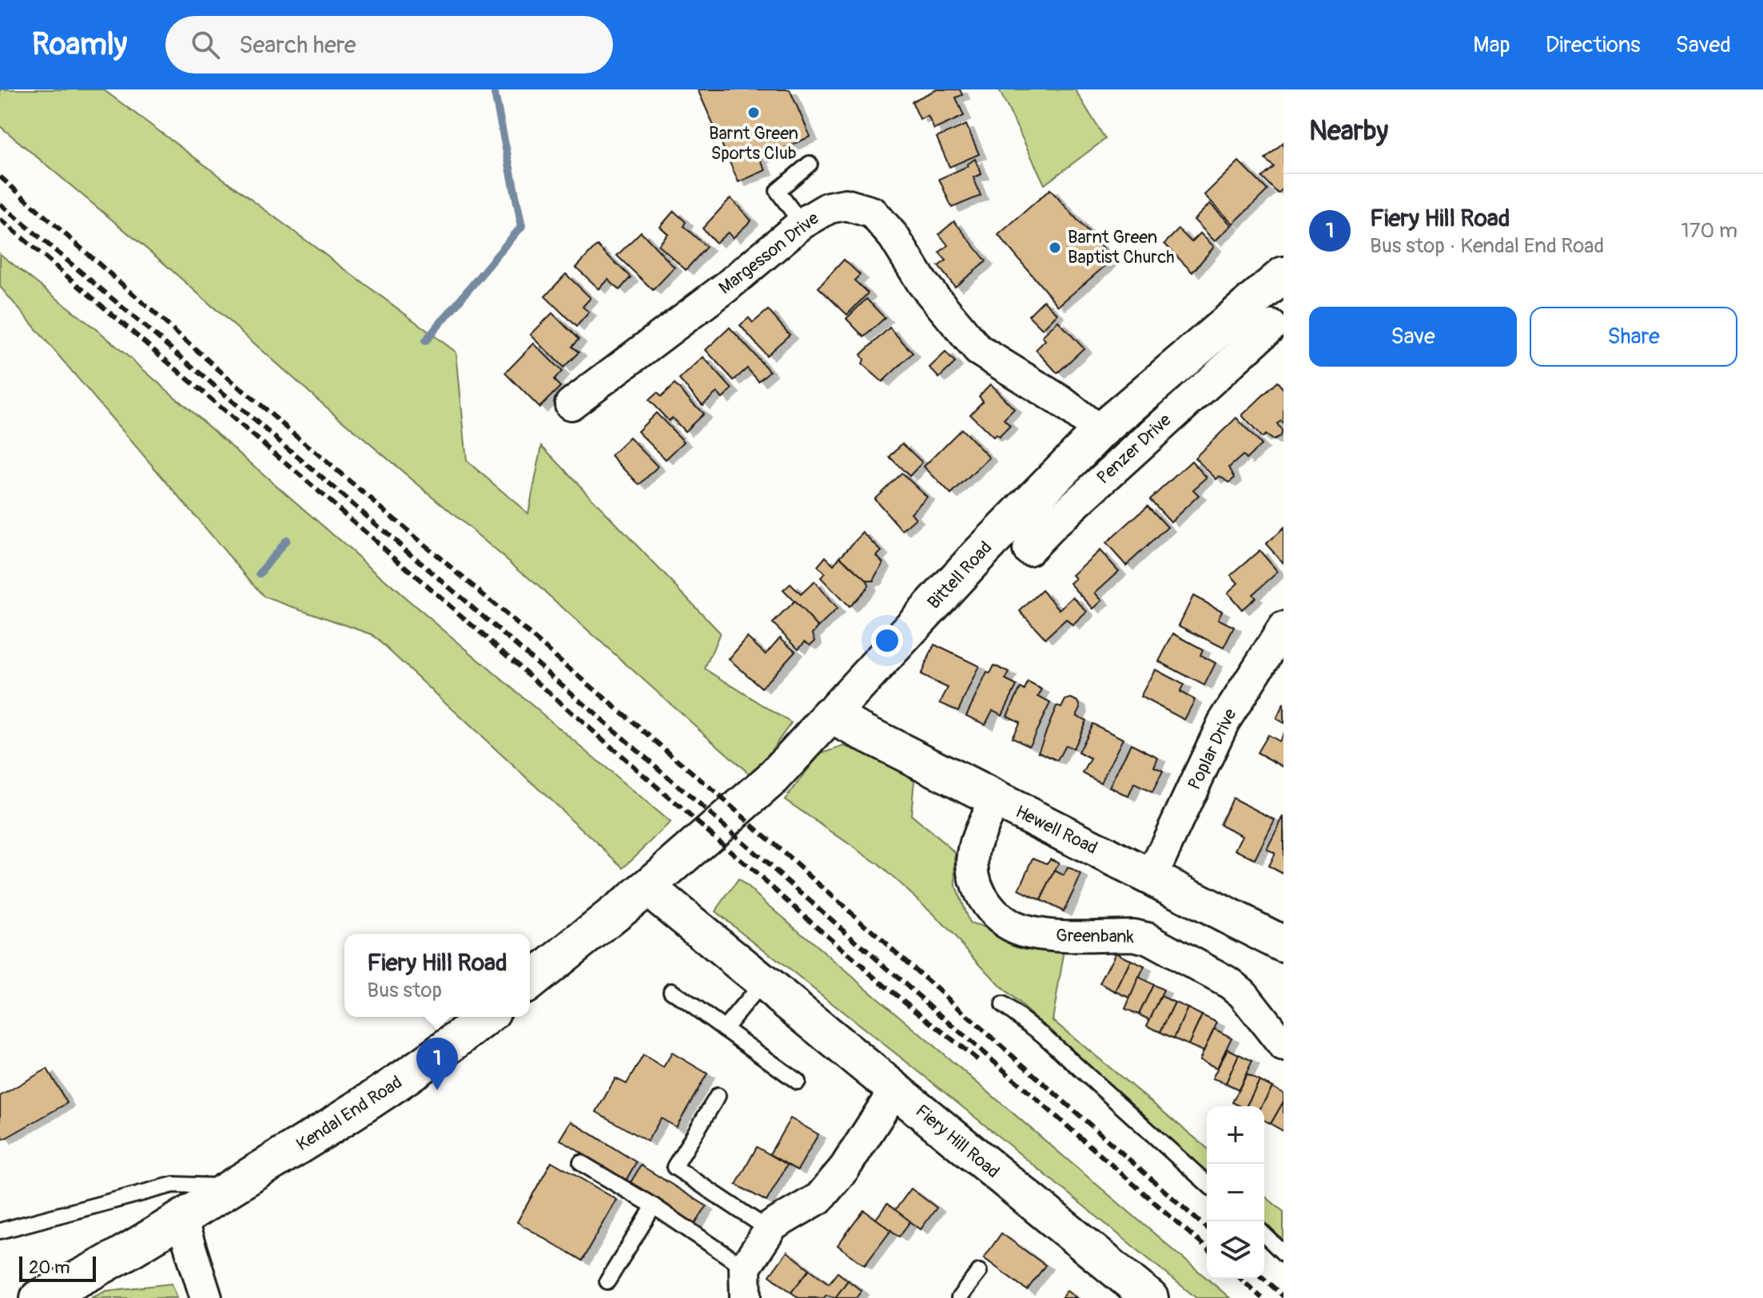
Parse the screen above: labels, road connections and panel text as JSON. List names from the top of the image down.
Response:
{
  "streets": {
    "main road": [
      "Bittell Road",
      "Hewell Road",
      "Kendal End Road",
      "Fiery Hill Road"
    ],
    "street": [
      "Margesson Drive",
      "Penzer Drive",
      "Poplar Drive",
      "Greenbank"
    ]
  },
  "crossings": [
    ["Margesson Drive", "Bittell Road"],
    ["Penzer Drive", "Bittell Road"],
    ["Bittell Road", "Hewell Road"],
    ["Bittell Road", "Fiery Hill Road"],
    ["Poplar Drive", "Hewell Road"],
    ["Hewell Road", "Greenbank"]
  ],
  "places": ["Barnt Green Sports Club", "Barnt Green Baptist Church"],
  "scale_bar": "20 m",
  "page": {
    "header": "Roamly",
    "search": "Search here",
    "nav": ["Map", "Directions", "Saved"],
    "heading": "Nearby",
    "list": [
      {
        "mark": "1",
        "name": "Fiery Hill Road",
        "note": "Bus stop · Kendal End Road",
        "value": "170 m"
      }
    ],
    "buttons": ["Save", "Share"],
    "popup": ["Fiery Hill Road", "Bus stop"],
    "pins": "1",
    "map_buttons": ["+", "−"],
    "scale": "20 m"
  }
}
